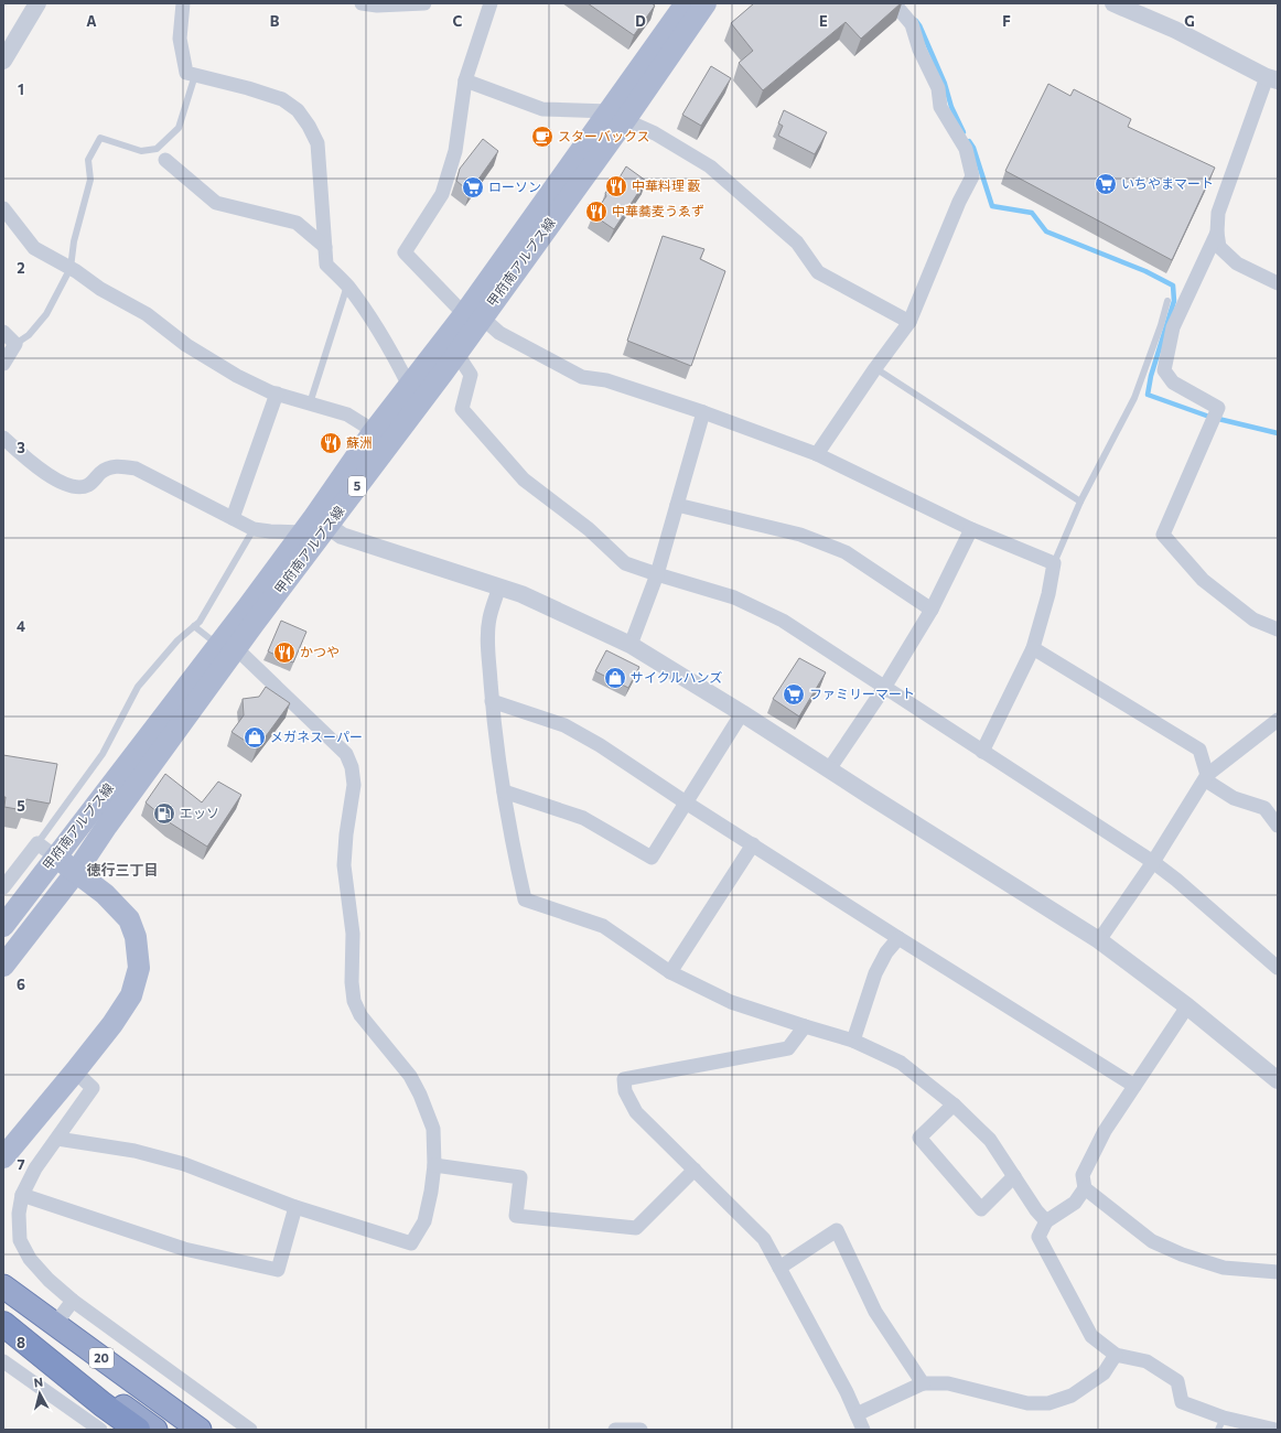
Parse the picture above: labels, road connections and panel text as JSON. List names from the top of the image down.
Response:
{
  "streets": {
    "highway": ["20"],
    "main road": ["甲府南アルプス線", "5"]
  },
  "districts": ["徳行三丁目"],
  "places": {
    "cafe": ["スターバックス"],
    "supermarket": ["いちやまマート", "ローソン", "ファミリーマート"],
    "restaurant": [
      "中華料理 藪",
      "中華蕎麦うゑず",
      "蘇洲",
      "かつや"
    ],
    "shop": ["サイクルハンズ", "メガネスーパー"],
    "fuel station": ["エッソ"]
  },
  "north": "top",
  "grid": {
    "columns": [
      "A",
      "B",
      "C",
      "D",
      "E",
      "F",
      "G"
    ],
    "rows": [
      "1",
      "2",
      "3",
      "4",
      "5",
      "6",
      "7",
      "8"
    ]
  }
}
